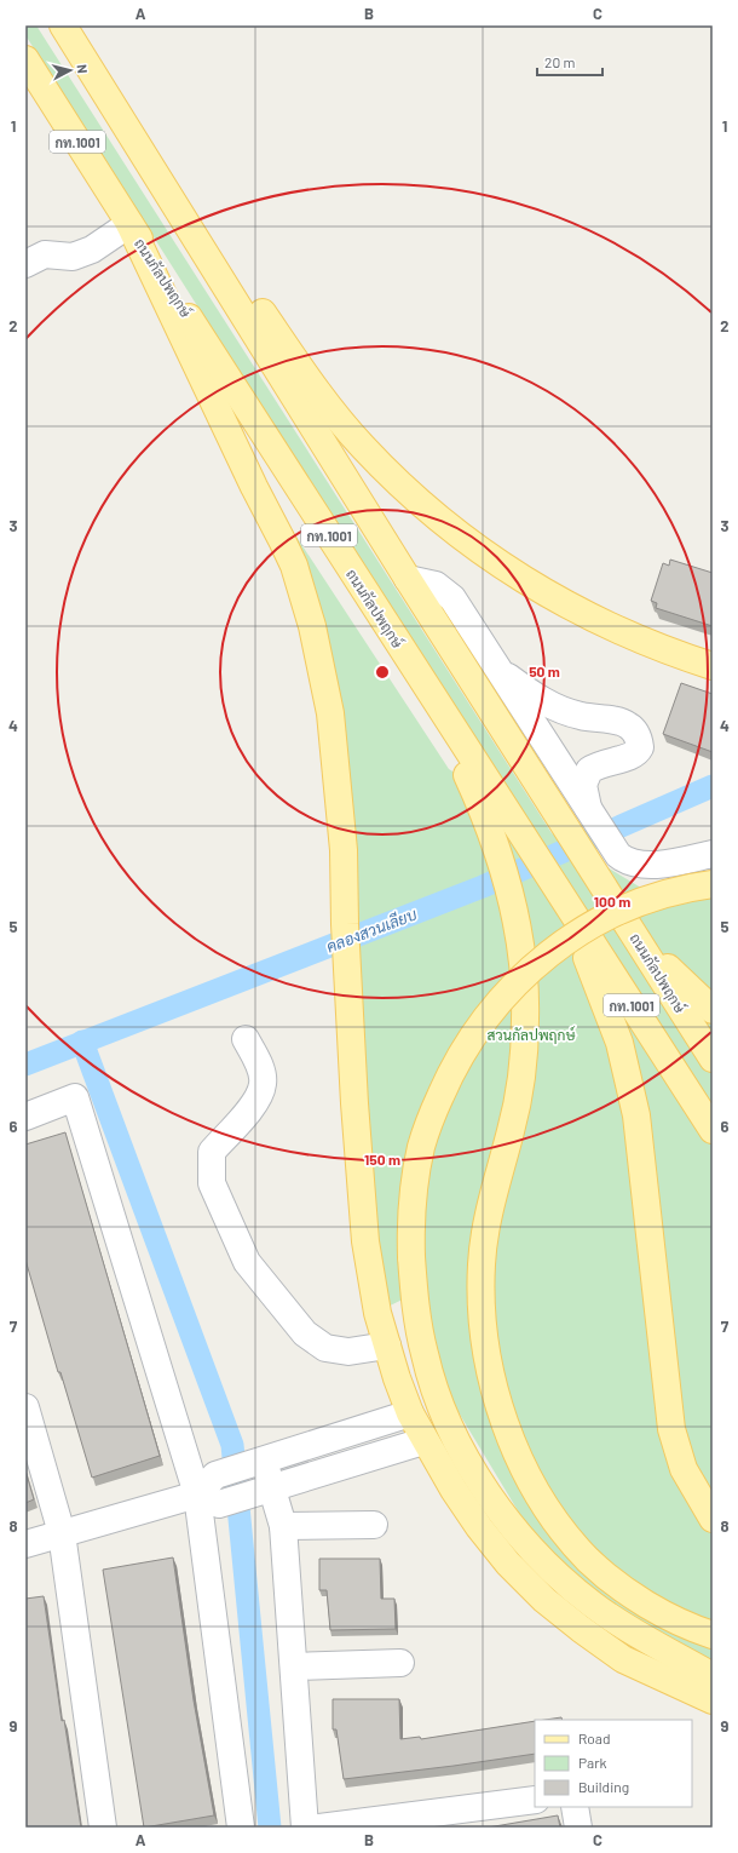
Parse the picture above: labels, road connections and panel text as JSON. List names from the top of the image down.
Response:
{
  "streets": {
    "main road": ["กท.1001", "ถนนกัลปพฤกษ์"]
  },
  "water": ["คลองสวนเลียบ"],
  "parks": ["สวนกัลปพฤกษ์"],
  "legend": ["Road", "Park", "Building"],
  "scale_bar": "20 m",
  "north": "right",
  "grid": {
    "columns": ["A", "B", "C"],
    "rows": [
      "1",
      "2",
      "3",
      "4",
      "5",
      "6",
      "7",
      "8",
      "9"
    ]
  },
  "rings": ["50 m", "100 m", "150 m"]
}
